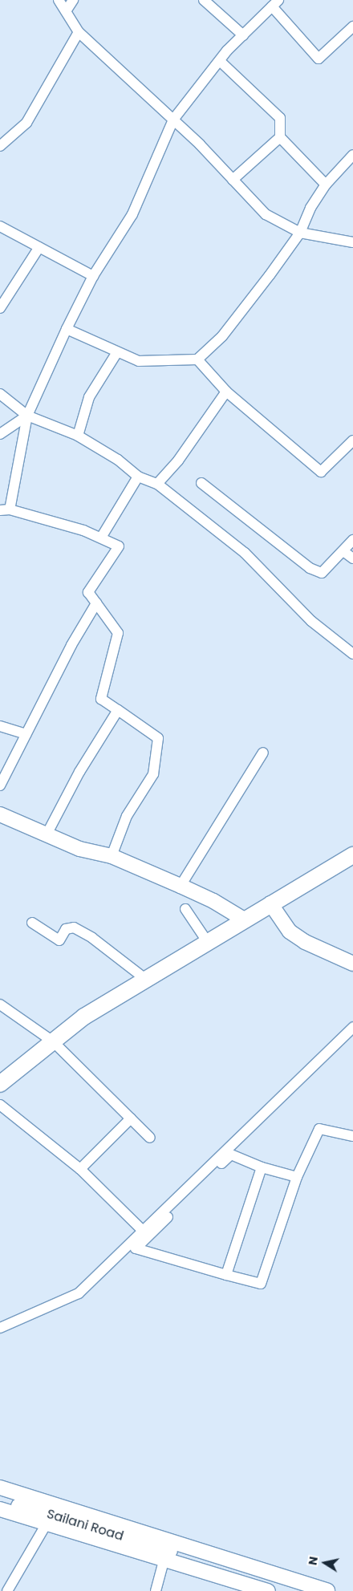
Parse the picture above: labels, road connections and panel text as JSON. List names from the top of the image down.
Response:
{
  "streets": {
    "street": ["Sailani Road"]
  },
  "north": "left"
}
